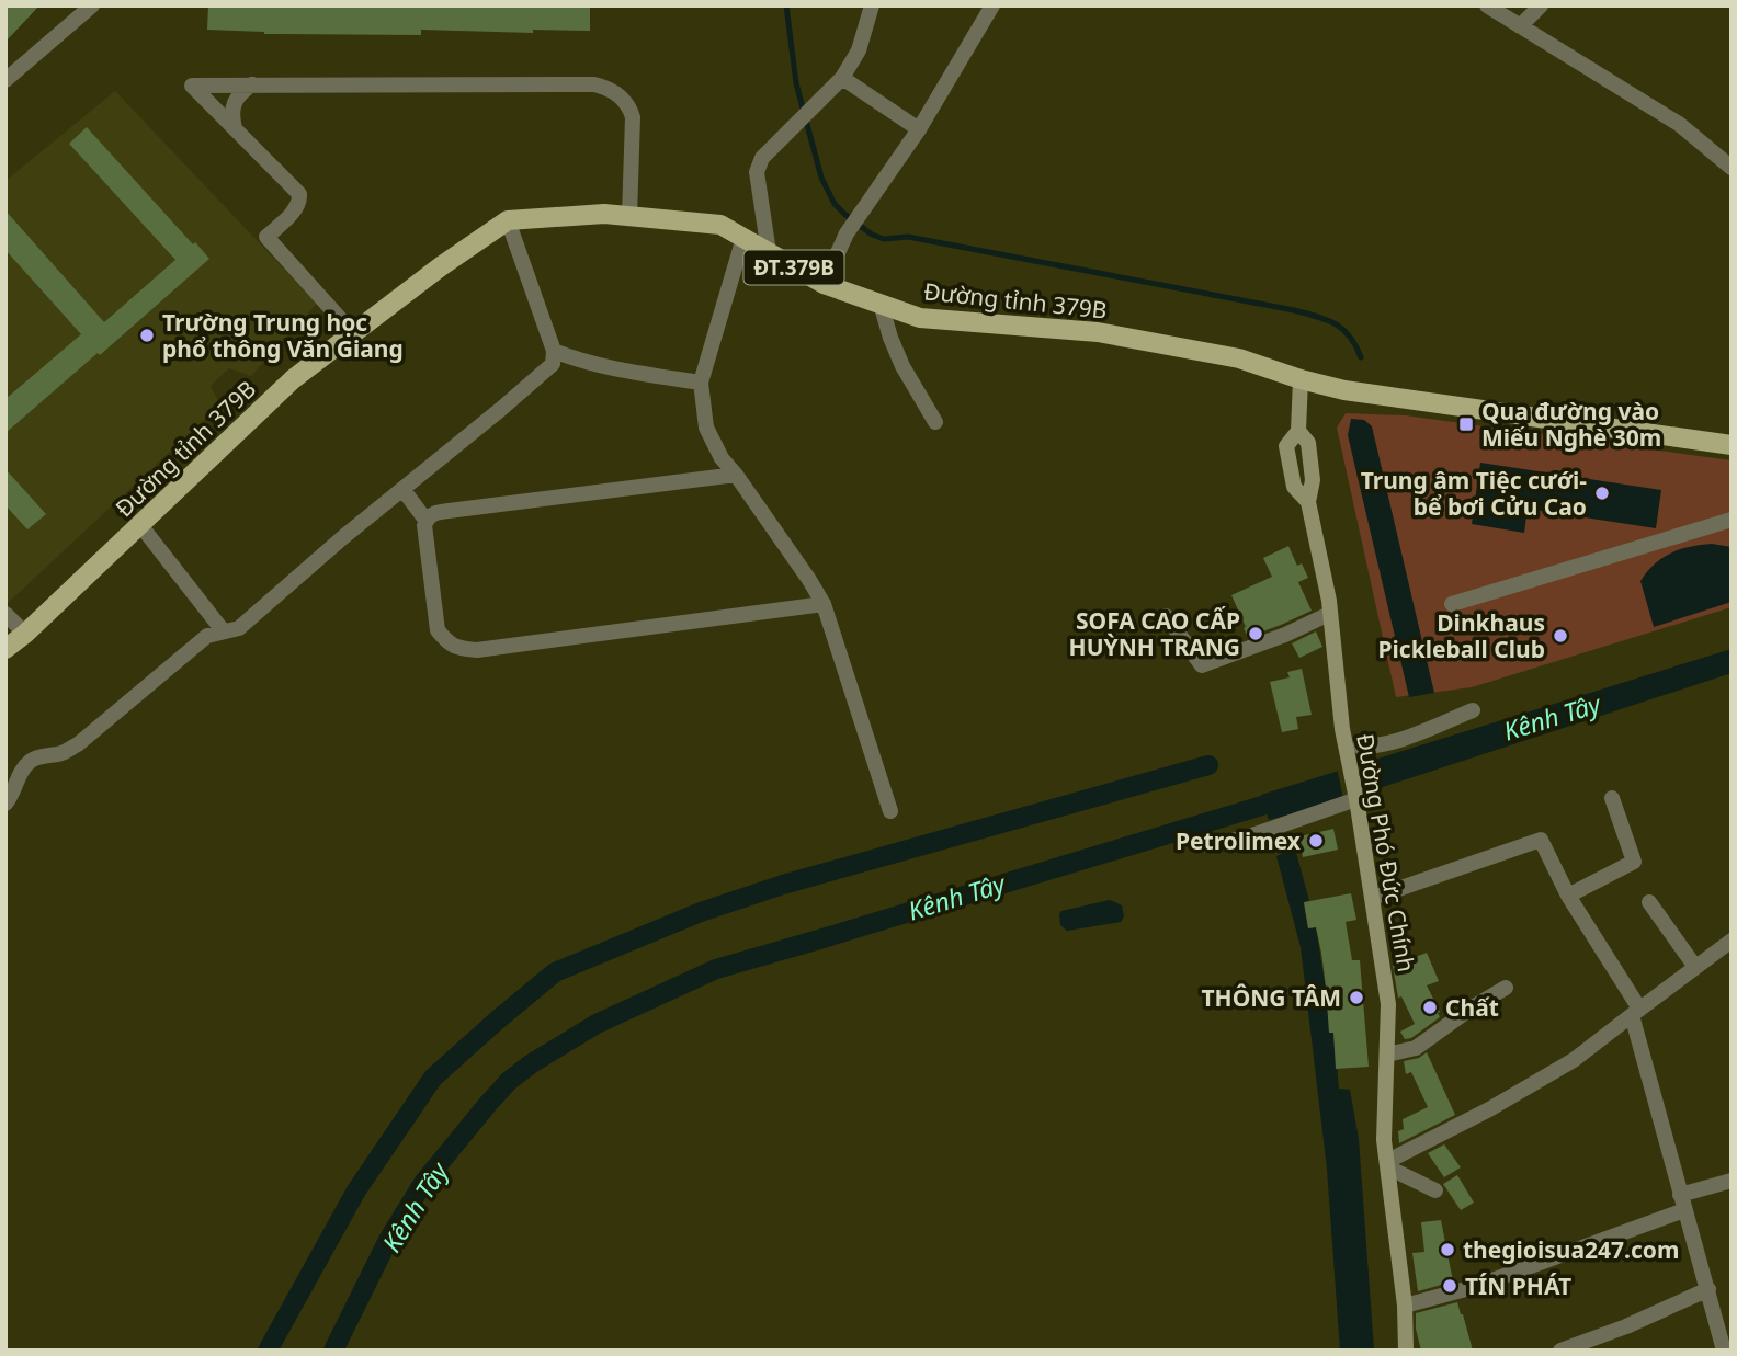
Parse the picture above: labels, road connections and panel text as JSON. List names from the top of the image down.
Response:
{
  "streets": {
    "main road": ["ĐT.379B", "Đường tỉnh 379B", "Đường Phó Đức Chính"]
  },
  "crossings": [
    ["Đường tỉnh 379B", "Đường Phó Đức Chính"]
  ],
  "water": ["Kênh Tây"],
  "places": {
    "other": [
      "Trường Trung học phổ thông Văn Giang",
      "Trung âm Tiệc cưới- bể bơi Cửu Cao",
      "SOFA CAO CẤP HUỲNH TRANG",
      "Dinkhaus Pickleball Club",
      "Petrolimex",
      "THÔNG TÂM",
      "Chất",
      "thegioisua247.com",
      "TÍN PHÁT"
    ],
    "transit": ["Qua đường vào Miếu Nghè 30m"]
  }
}
